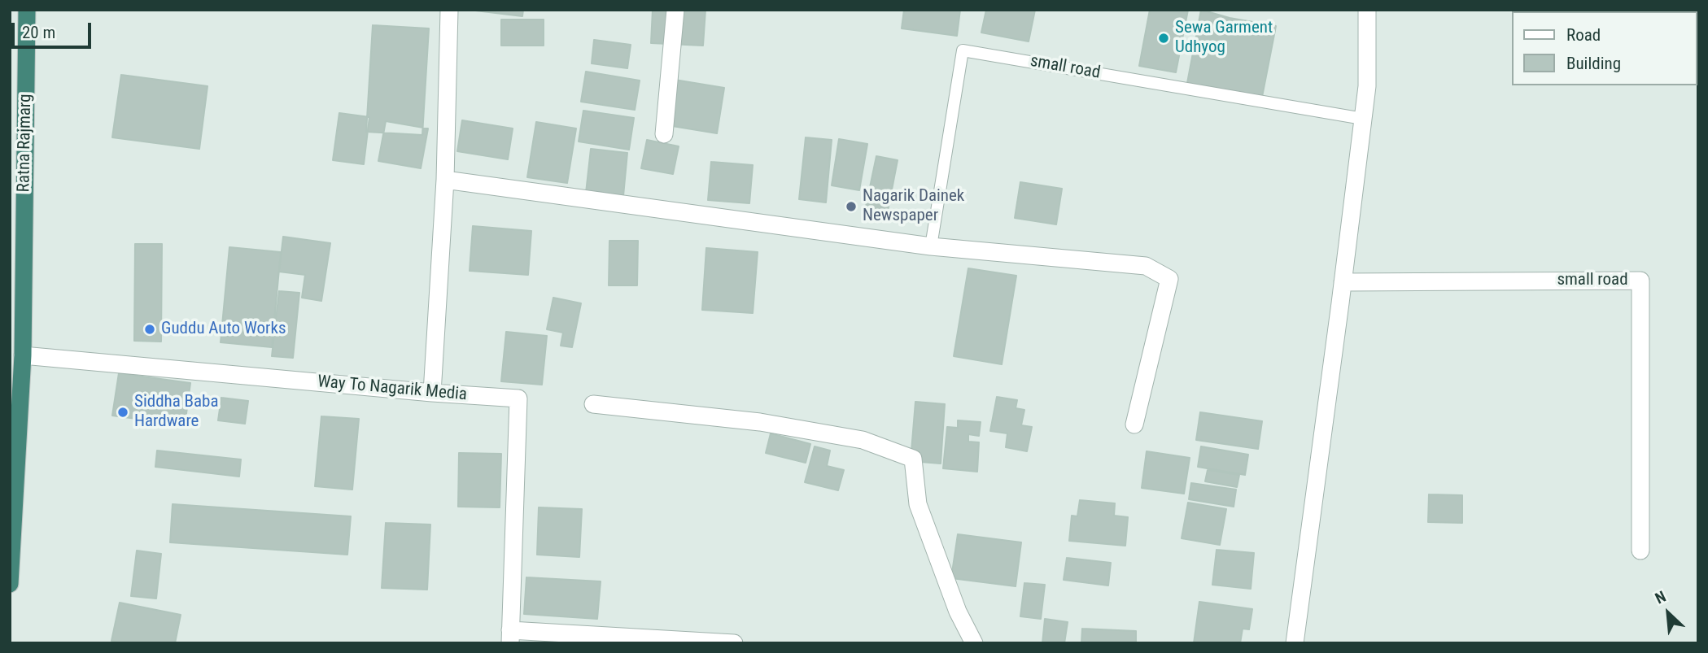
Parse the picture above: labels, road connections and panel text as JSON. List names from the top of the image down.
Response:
{
  "streets": {
    "highway": ["Ratna Rajmarg"],
    "street": ["small road", "Way To Nagarik Media"]
  },
  "crossings": [
    ["Ratna Rajmarg", "Way To Nagarik Media"]
  ],
  "places": [
    "Sewa Garment Udhyog",
    "Nagarik Dainek Newspaper",
    "Guddu Auto Works",
    "Siddha Baba Hardware"
  ],
  "legend": ["Road", "Building"],
  "scale_bar": "20 m",
  "north": "top left"
}
